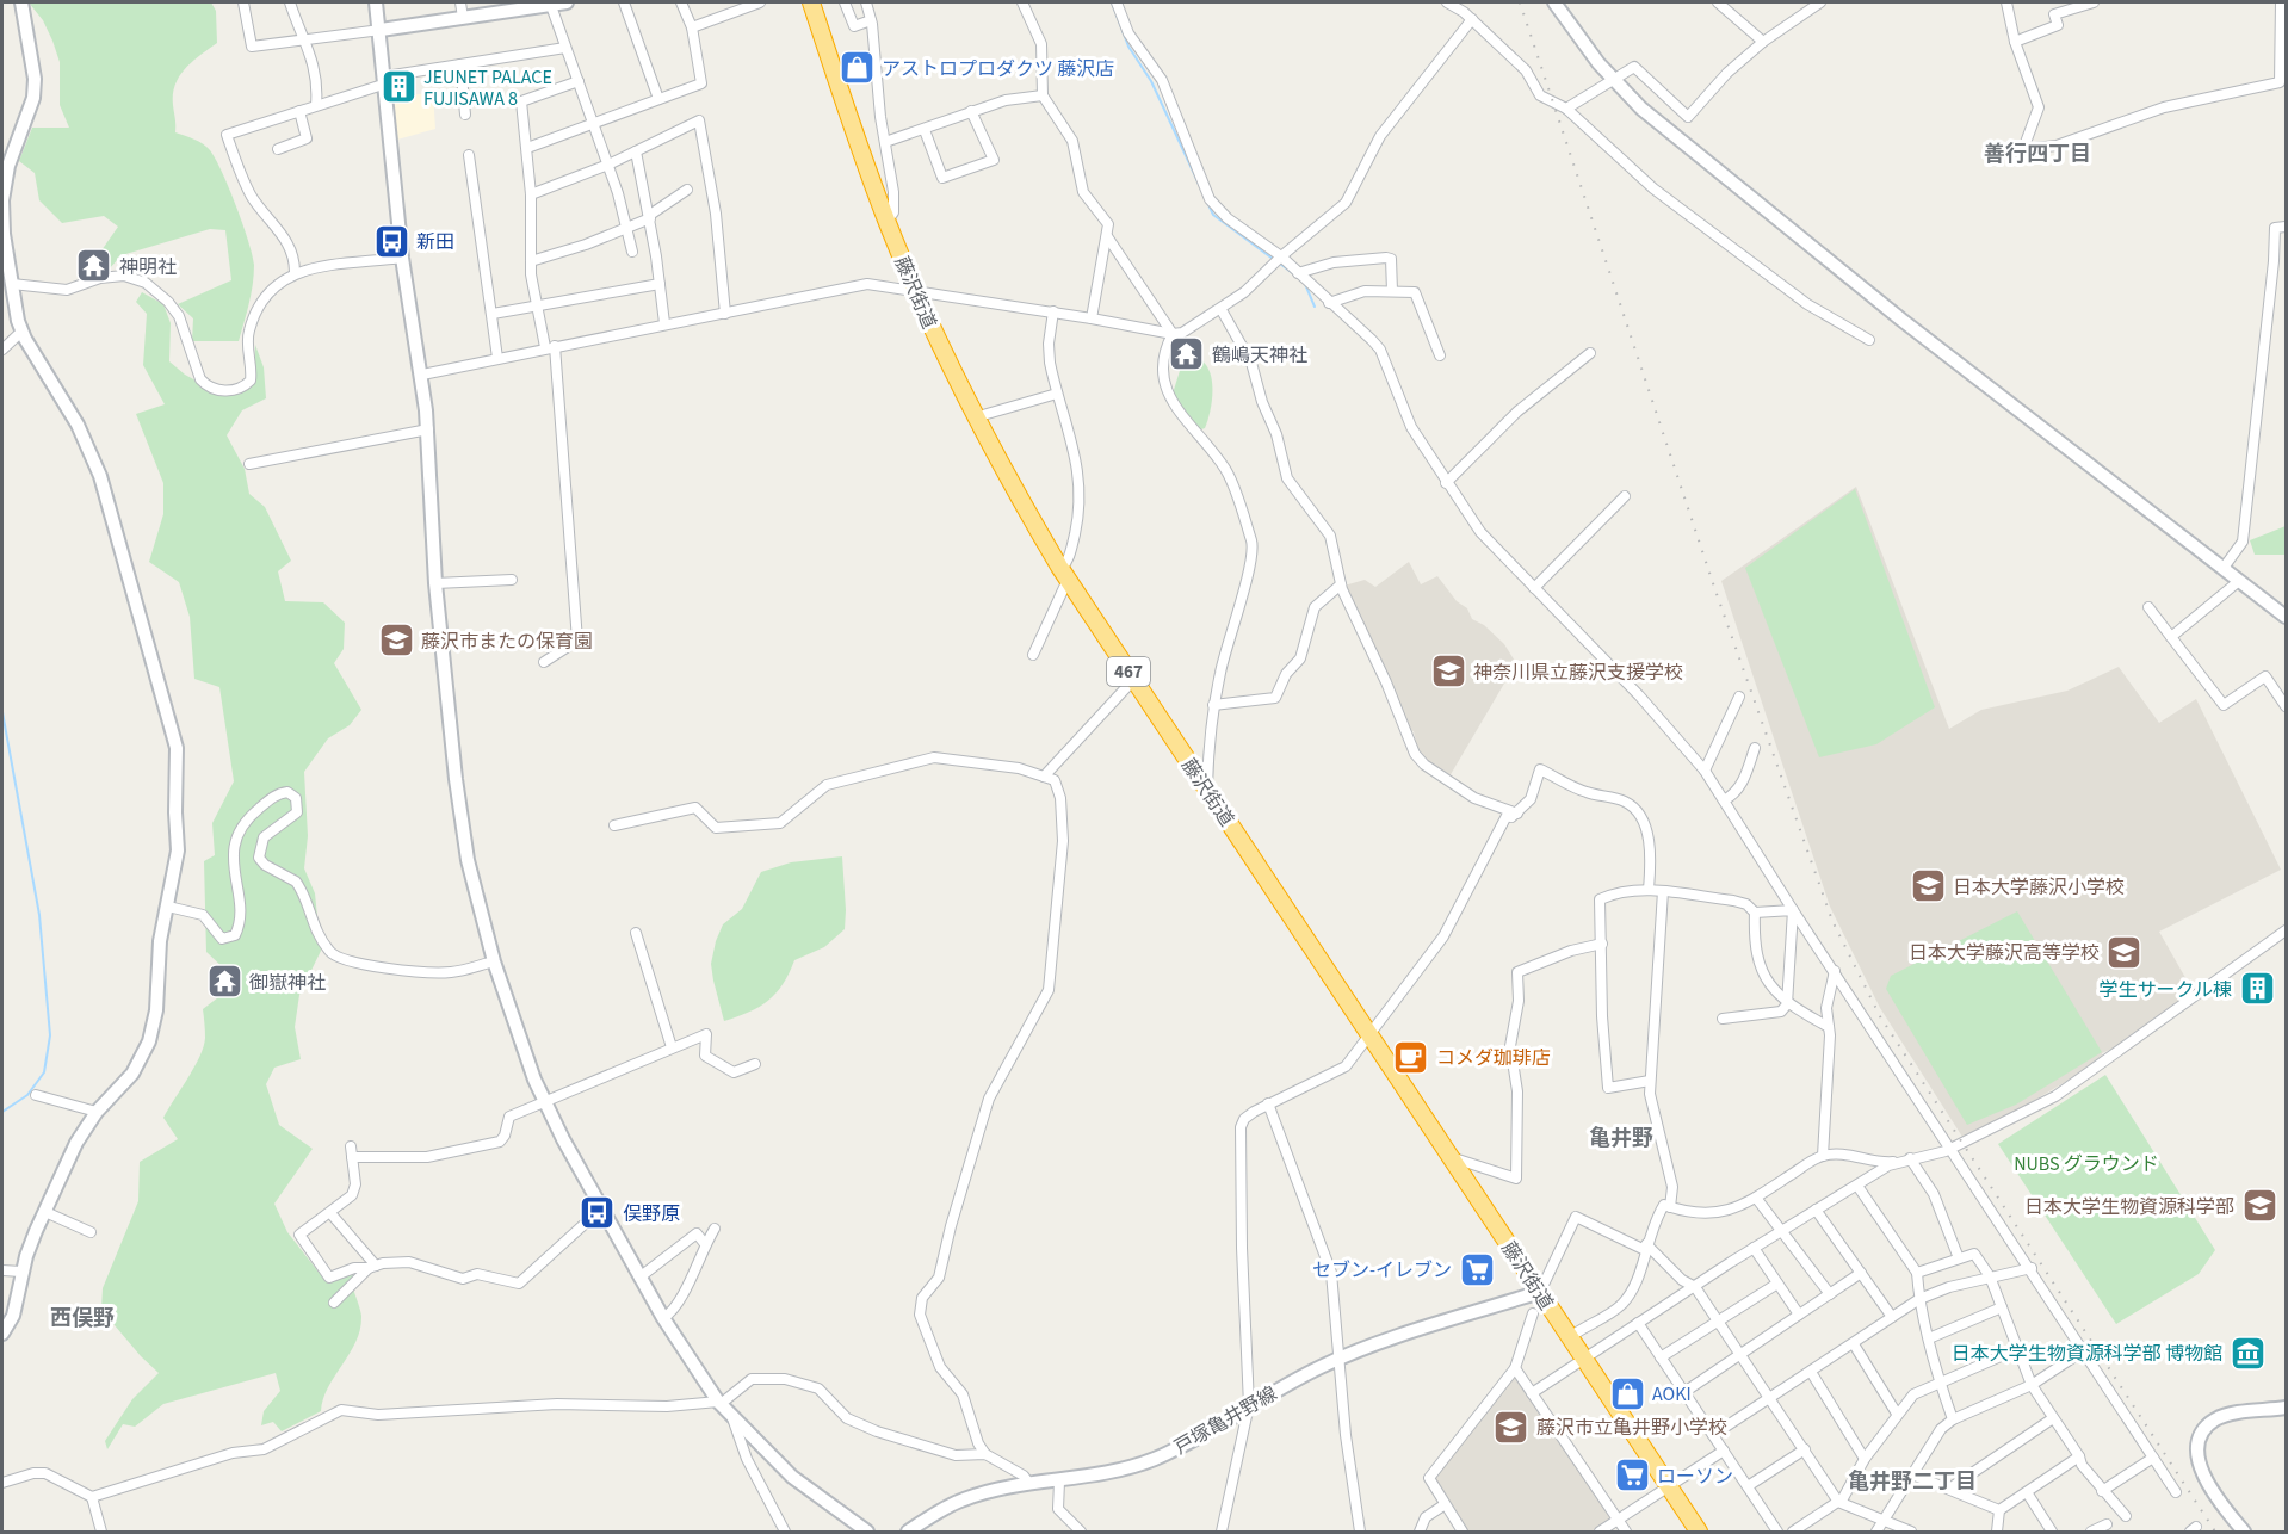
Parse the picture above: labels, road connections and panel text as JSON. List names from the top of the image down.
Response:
{
  "streets": {
    "highway": ["藤沢街道", "467"],
    "street": ["戸塚亀井野線"]
  },
  "crossings": [
    ["藤沢街道", "戸塚亀井野線"]
  ],
  "districts": [
    "善行四丁目",
    "亀井野",
    "西俣野",
    "亀井野二丁目"
  ],
  "parks": ["NUBS グラウンド"],
  "places": {
    "shop": ["アストロプロダクツ 藤沢店", "AOKI"],
    "building": ["JEUNET PALACE FUJISAWA 8", "学生サークル棟"],
    "bus stop": ["新田", "俣野原"],
    "temple": ["神明社", "鶴嶋天神社", "御嶽神社"],
    "school or university": [
      "藤沢市またの保育園",
      "神奈川県立藤沢支援学校",
      "日本大学藤沢小学校",
      "日本大学藤沢高等学校",
      "日本大学生物資源科学部",
      "藤沢市立亀井野小学校"
    ],
    "cafe": ["コメダ珈琲店"],
    "supermarket": ["セブン-イレブン", "ローソン"],
    "museum": ["日本大学生物資源科学部 博物館"]
  }
}
